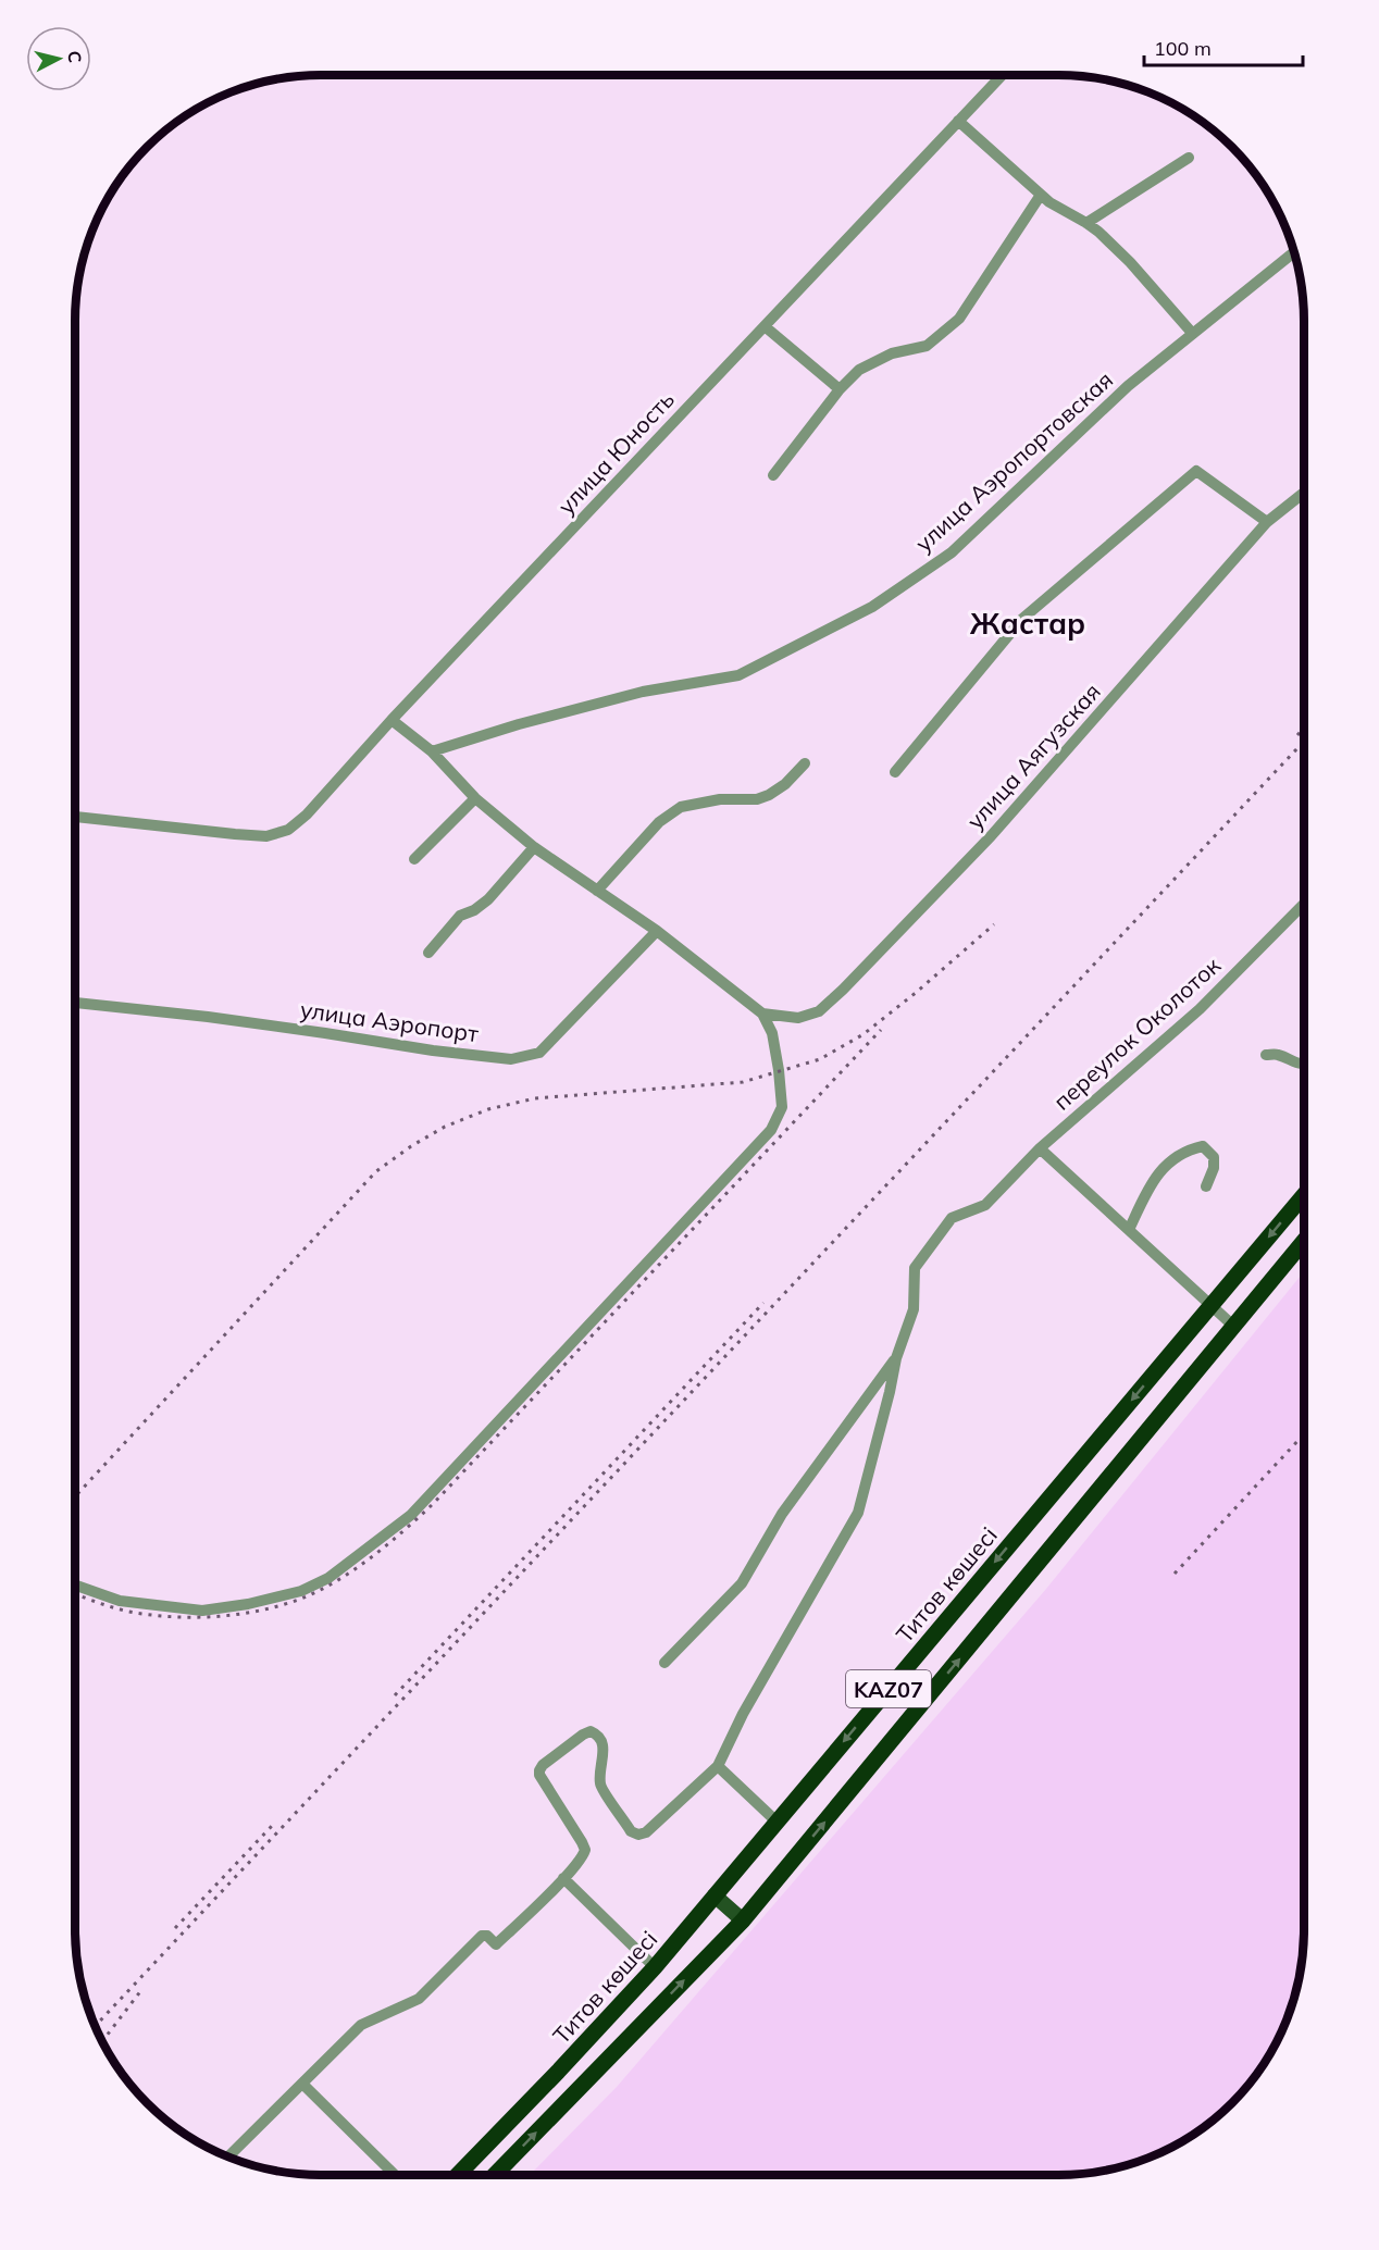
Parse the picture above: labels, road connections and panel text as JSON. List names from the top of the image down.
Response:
{
  "streets": {
    "highway": ["Титов көшесі", "KAZ07"],
    "street": [
      "улица Юность",
      "улица Аэропортовская",
      "улица Аягузская",
      "улица Аэропорт",
      "переулок Околоток"
    ]
  },
  "districts": ["Жастар"],
  "scale_bar": "100 m",
  "north": "right"
}
